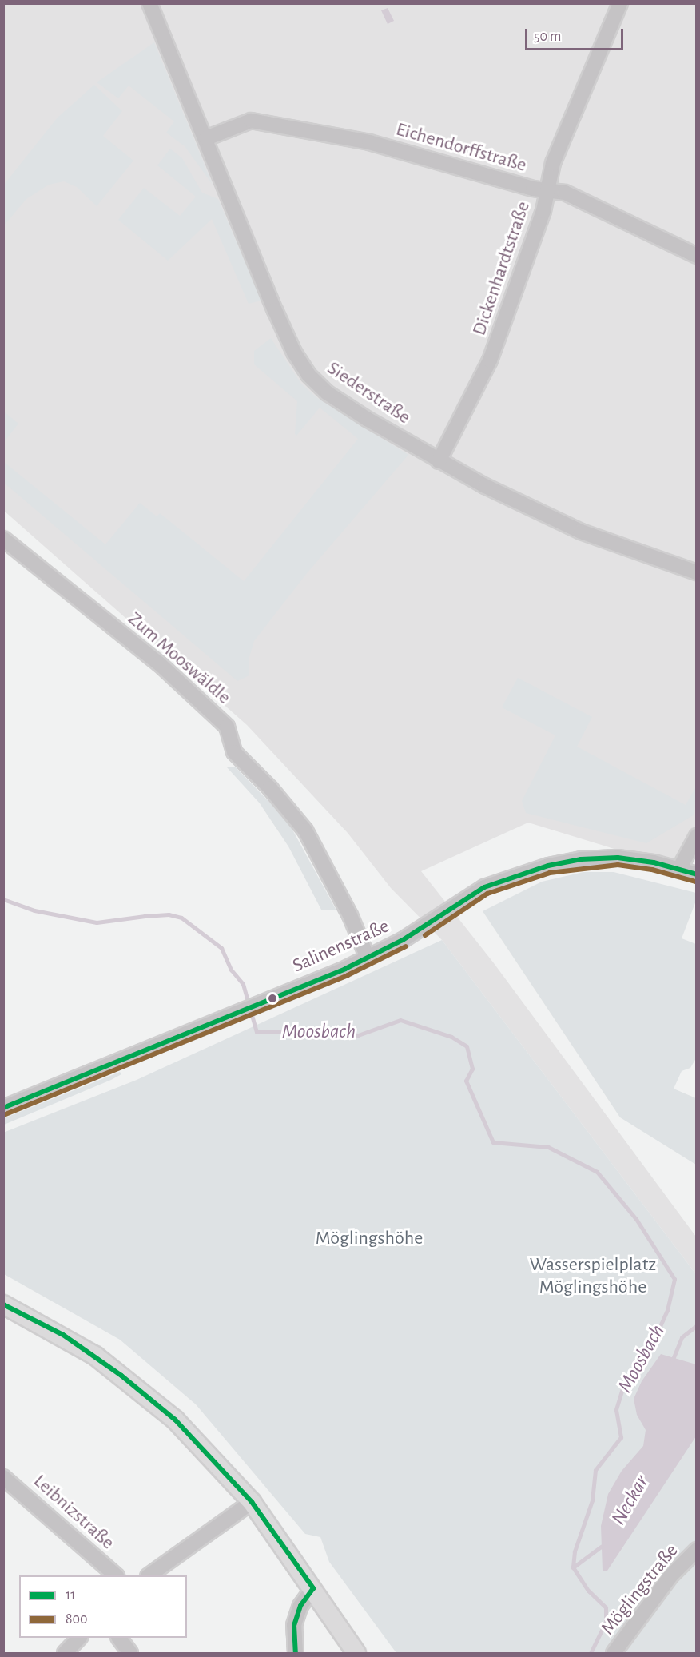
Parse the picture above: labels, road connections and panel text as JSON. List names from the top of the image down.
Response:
{
  "streets": {
    "street": [
      "Eichendorffstraße",
      "Dickenhardtstraße",
      "Siederstraße",
      "Zum Mooswäldle",
      "Salinenstraße",
      "Leibnizstraße",
      "Möglingstraße"
    ]
  },
  "crossings": [
    ["Eichendorffstraße", "Dickenhardtstraße"],
    ["Eichendorffstraße", "Siederstraße"],
    ["Dickenhardtstraße", "Siederstraße"],
    ["Zum Mooswäldle", "Salinenstraße"]
  ],
  "water": ["Moosbach", "Neckar"],
  "parks": ["Möglingshöhe", "Wasserspielplatz Möglingshöhe"],
  "lines": ["transit line 11", "transit line 800"],
  "legend": ["11", "800"],
  "scale_bar": "50 m"
}
